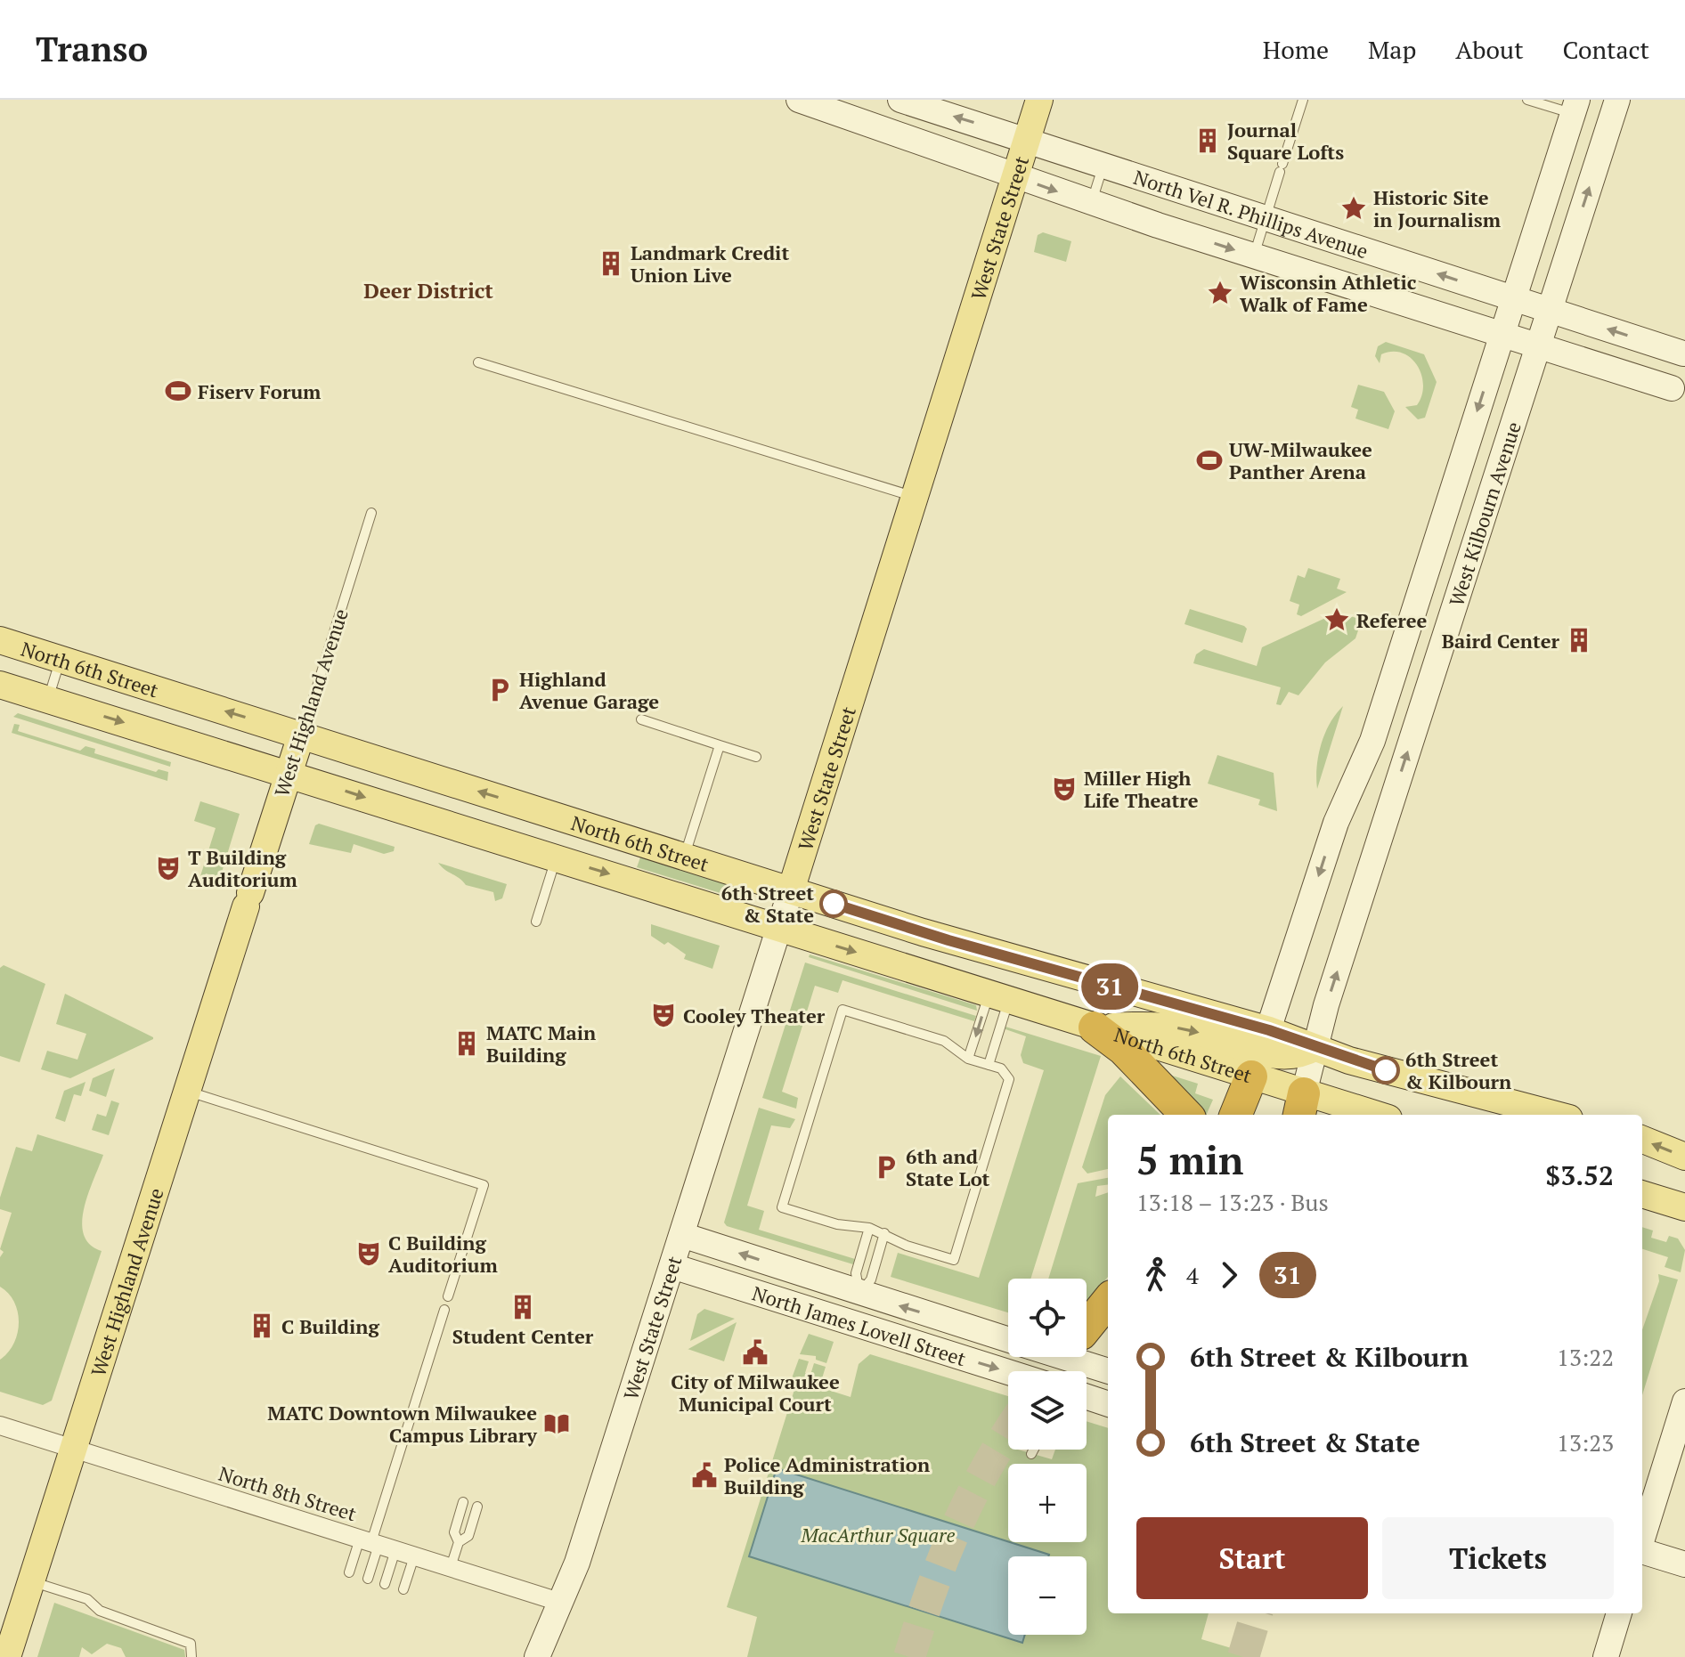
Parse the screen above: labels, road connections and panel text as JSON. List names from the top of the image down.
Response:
{
  "streets": {
    "main road": ["West State Street", "North 6th Street", "West Highland Avenue"],
    "street": [
      "North Vel R. Phillips Avenue",
      "West Kilbourn Avenue",
      "North James Lovell Street",
      "North 8th Street"
    ]
  },
  "crossings": [
    ["North Vel R. Phillips Avenue", "West State Street"],
    ["North Vel R. Phillips Avenue", "West Kilbourn Avenue"],
    ["West State Street", "North 6th Street"],
    ["West State Street", "North James Lovell Street"],
    ["West State Street", "North 8th Street"],
    ["West Kilbourn Avenue", "North 6th Street"],
    ["North 6th Street", "West Highland Avenue"],
    ["West Highland Avenue", "North 8th Street"]
  ],
  "districts": ["Deer District"],
  "parks": ["MacArthur Square"],
  "places": {
    "building": [
      "Journal Square Lofts",
      "Landmark Credit Union Live",
      "Baird Center",
      "MATC Main Building",
      "Student Center",
      "C Building"
    ],
    "place": ["Historic Site in Journalism", "Wisconsin Athletic Walk of Fame", "Referee"],
    "sports": ["Fiserv Forum", "UW-Milwaukee Panther Arena"],
    "parking": ["Highland Avenue Garage", "6th and State Lot"],
    "theatre": [
      "Miller High Life Theatre",
      "T Building Auditorium",
      "Cooley Theater",
      "C Building Auditorium"
    ],
    "other": ["6th Street & State", "6th Street & Kilbourn"],
    "public building": ["City of Milwaukee Municipal Court", "Police Administration Building"],
    "library": ["MATC Downtown Milwaukee Campus Library"]
  },
  "lines": ["bus line 31"],
  "page": {
    "header": "Transo",
    "nav": [
      "Home",
      "Map",
      "About",
      "Contact"
    ],
    "on_map": "31",
    "heading": ["5 min", "13:18 – 13:23 · Bus", "$3.52"],
    "legs": ["4", "31"],
    "map_buttons": ["+", "−"],
    "list": [
      {
        "name": "6th Street & Kilbourn",
        "value": "13:22"
      },
      {
        "name": "6th Street & State",
        "value": "13:23"
      }
    ],
    "buttons": ["Start", "Tickets"]
  }
}
